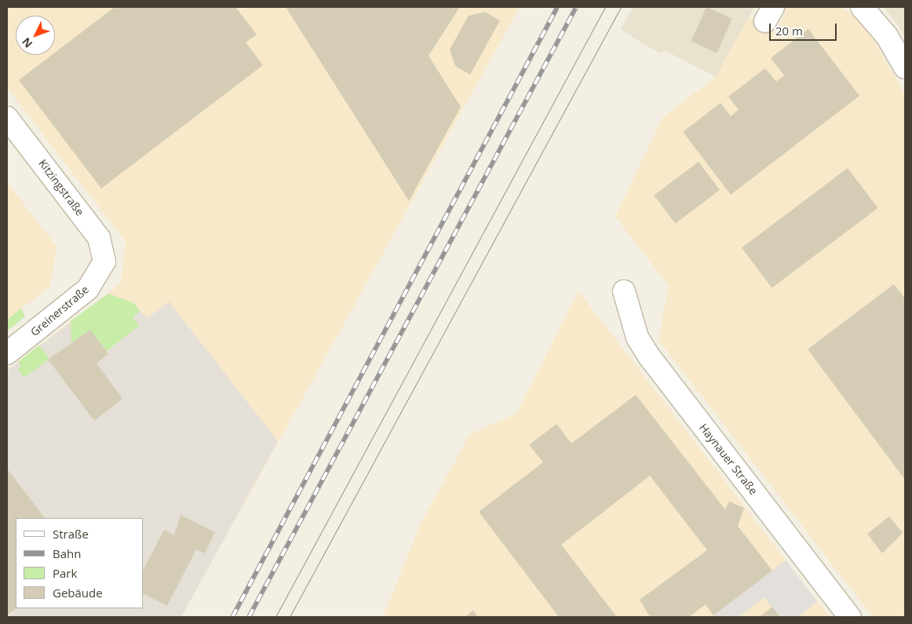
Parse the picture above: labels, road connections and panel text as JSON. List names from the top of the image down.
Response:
{
  "streets": {
    "street": ["Kitzingstraße", "Greinerstraße", "Haynauer Straße"]
  },
  "crossings": [
    ["Kitzingstraße", "Greinerstraße"]
  ],
  "legend": [
    "Straße",
    "Bahn",
    "Park",
    "Gebäude"
  ],
  "scale_bar": "20 m",
  "north": "bottom left"
}
